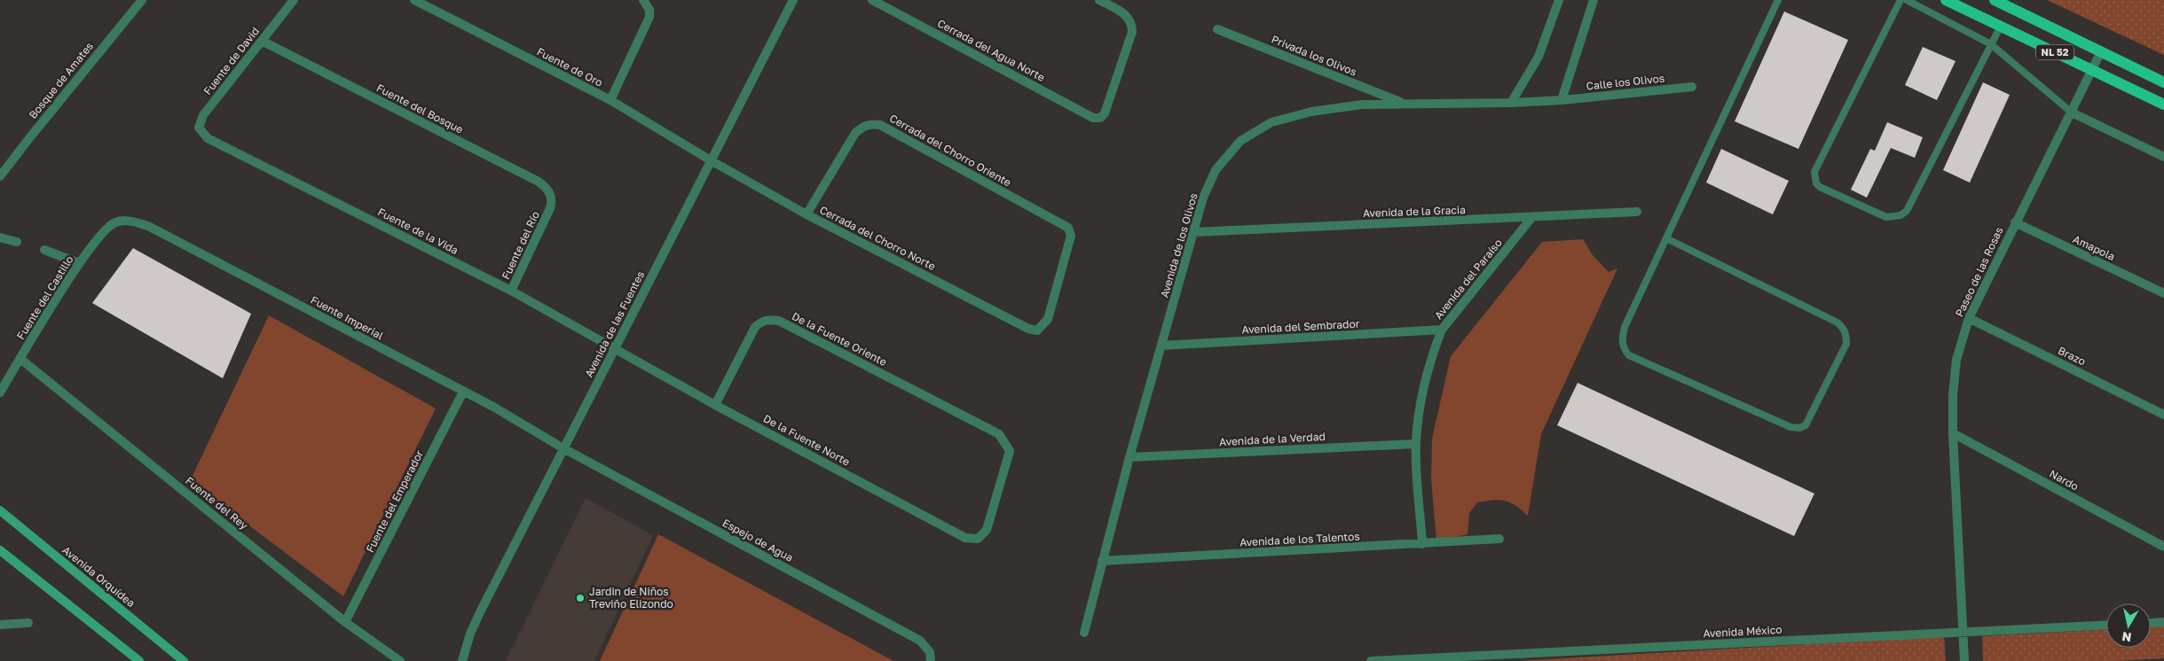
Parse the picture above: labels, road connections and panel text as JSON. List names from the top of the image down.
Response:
{
  "streets": {
    "main road": ["NL 52"],
    "street": [
      "Cerrada del Agua Norte",
      "Privada los Olivos",
      "Fuente de David",
      "Fuente de Oro",
      "Bosque de Amates",
      "Calle los Olivos",
      "Fuente del Bosque",
      "Cerrada del Chorro Oriente",
      "Avenida de la Gracia",
      "Fuente de la Vida",
      "Cerrada del Chorro Norte",
      "Fuente del Río",
      "Avenida de los Olivos",
      "Amapola",
      "Paseo de las Rosas",
      "Avenida del Paraíso",
      "Fuente del Castillo",
      "Fuente Imperial",
      "Avenida de las Fuentes",
      "Avenida del Sembrador",
      "De la Fuente Oriente",
      "Brazo",
      "Avenida de la Verdad",
      "De la Fuente Norte",
      "Nardo",
      "Fuente del Emperador",
      "Fuente del Rey",
      "Avenida de los Talentos",
      "Espejo de Agua",
      "Avenida Orquídea",
      "Avenida México"
    ]
  },
  "crossings": [
    ["NL 52", "Paseo de las Rosas"],
    ["Privada los Olivos", "Avenida de los Olivos"],
    ["Fuente de David", "Fuente del Bosque"],
    ["Fuente de David", "Fuente de la Vida"],
    ["Fuente de Oro", "Cerrada del Chorro Norte"],
    ["Fuente de Oro", "Avenida de las Fuentes"],
    ["Calle los Olivos", "Avenida de los Olivos"],
    ["Fuente del Bosque", "Fuente del Río"],
    ["Cerrada del Chorro Oriente", "Cerrada del Chorro Norte"],
    ["Avenida de la Gracia", "Avenida de los Olivos"],
    ["Avenida de la Gracia", "Avenida del Paraíso"],
    ["Fuente de la Vida", "Fuente del Río"],
    ["Fuente de la Vida", "Avenida de las Fuentes"],
    ["Fuente de la Vida", "De la Fuente Norte"],
    ["Cerrada del Chorro Norte", "Avenida de las Fuentes"],
    ["Avenida de los Olivos", "Avenida del Sembrador"],
    ["Avenida de los Olivos", "Avenida de la Verdad"],
    ["Avenida de los Olivos", "Avenida de los Talentos"],
    ["Amapola", "Paseo de las Rosas"],
    ["Paseo de las Rosas", "Brazo"],
    ["Paseo de las Rosas", "Nardo"],
    ["Paseo de las Rosas", "Avenida México"],
    ["Avenida del Paraíso", "Avenida del Sembrador"],
    ["Avenida del Paraíso", "Avenida de la Verdad"],
    ["Avenida del Paraíso", "Avenida de los Talentos"],
    ["Fuente del Castillo", "Fuente Imperial"],
    ["Fuente del Castillo", "Fuente del Rey"],
    ["Fuente Imperial", "Avenida de las Fuentes"],
    ["Fuente Imperial", "Fuente del Emperador"],
    ["Fuente Imperial", "Espejo de Agua"],
    ["Avenida de las Fuentes", "De la Fuente Norte"],
    ["Avenida de las Fuentes", "Espejo de Agua"],
    ["De la Fuente Oriente", "De la Fuente Norte"],
    ["Fuente del Emperador", "Fuente del Rey"]
  ],
  "places": ["Jardin de Niños Treviño Elizondo"],
  "north": "bottom"
}
